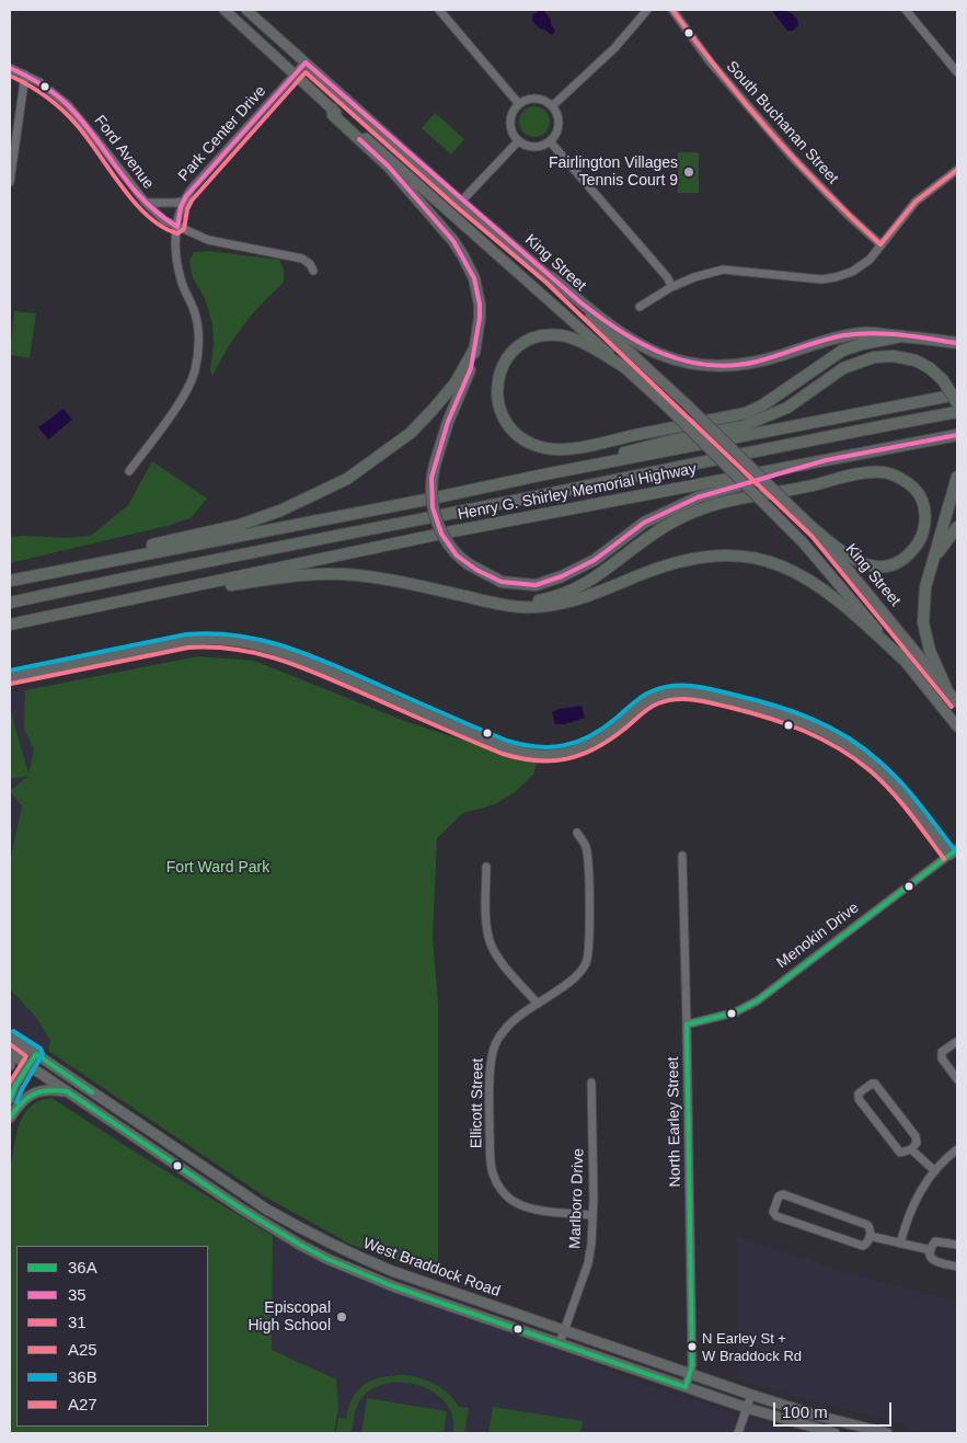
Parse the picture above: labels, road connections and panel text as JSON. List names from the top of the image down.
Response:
{
  "streets": {
    "highway": ["Henry G. Shirley Memorial Highway"],
    "main road": ["King Street", "West Braddock Road"],
    "street": [
      "South Buchanan Street",
      "Park Center Drive",
      "Ford Avenue",
      "Menokin Drive",
      "Ellicott Street",
      "North Earley Street",
      "Marlboro Drive"
    ]
  },
  "crossings": [
    ["Park Center Drive", "Ford Avenue"],
    ["Park Center Drive", "King Street"],
    ["Menokin Drive", "North Earley Street"],
    ["Ellicott Street", "Marlboro Drive"],
    ["North Earley Street", "West Braddock Road"],
    ["Marlboro Drive", "West Braddock Road"]
  ],
  "parks": ["Fort Ward Park"],
  "places": ["Fairlington Villages Tennis Court 9", "Episcopal High School", "N Earley St + W Braddock Rd"],
  "lines": [
    "transit line A27",
    "transit line 35",
    "transit line 31",
    "transit line 36B",
    "transit line A25",
    "transit line 36A"
  ],
  "legend": [
    "36A",
    "35",
    "31",
    "A25",
    "36B",
    "A27"
  ],
  "scale_bar": "100 m"
}
